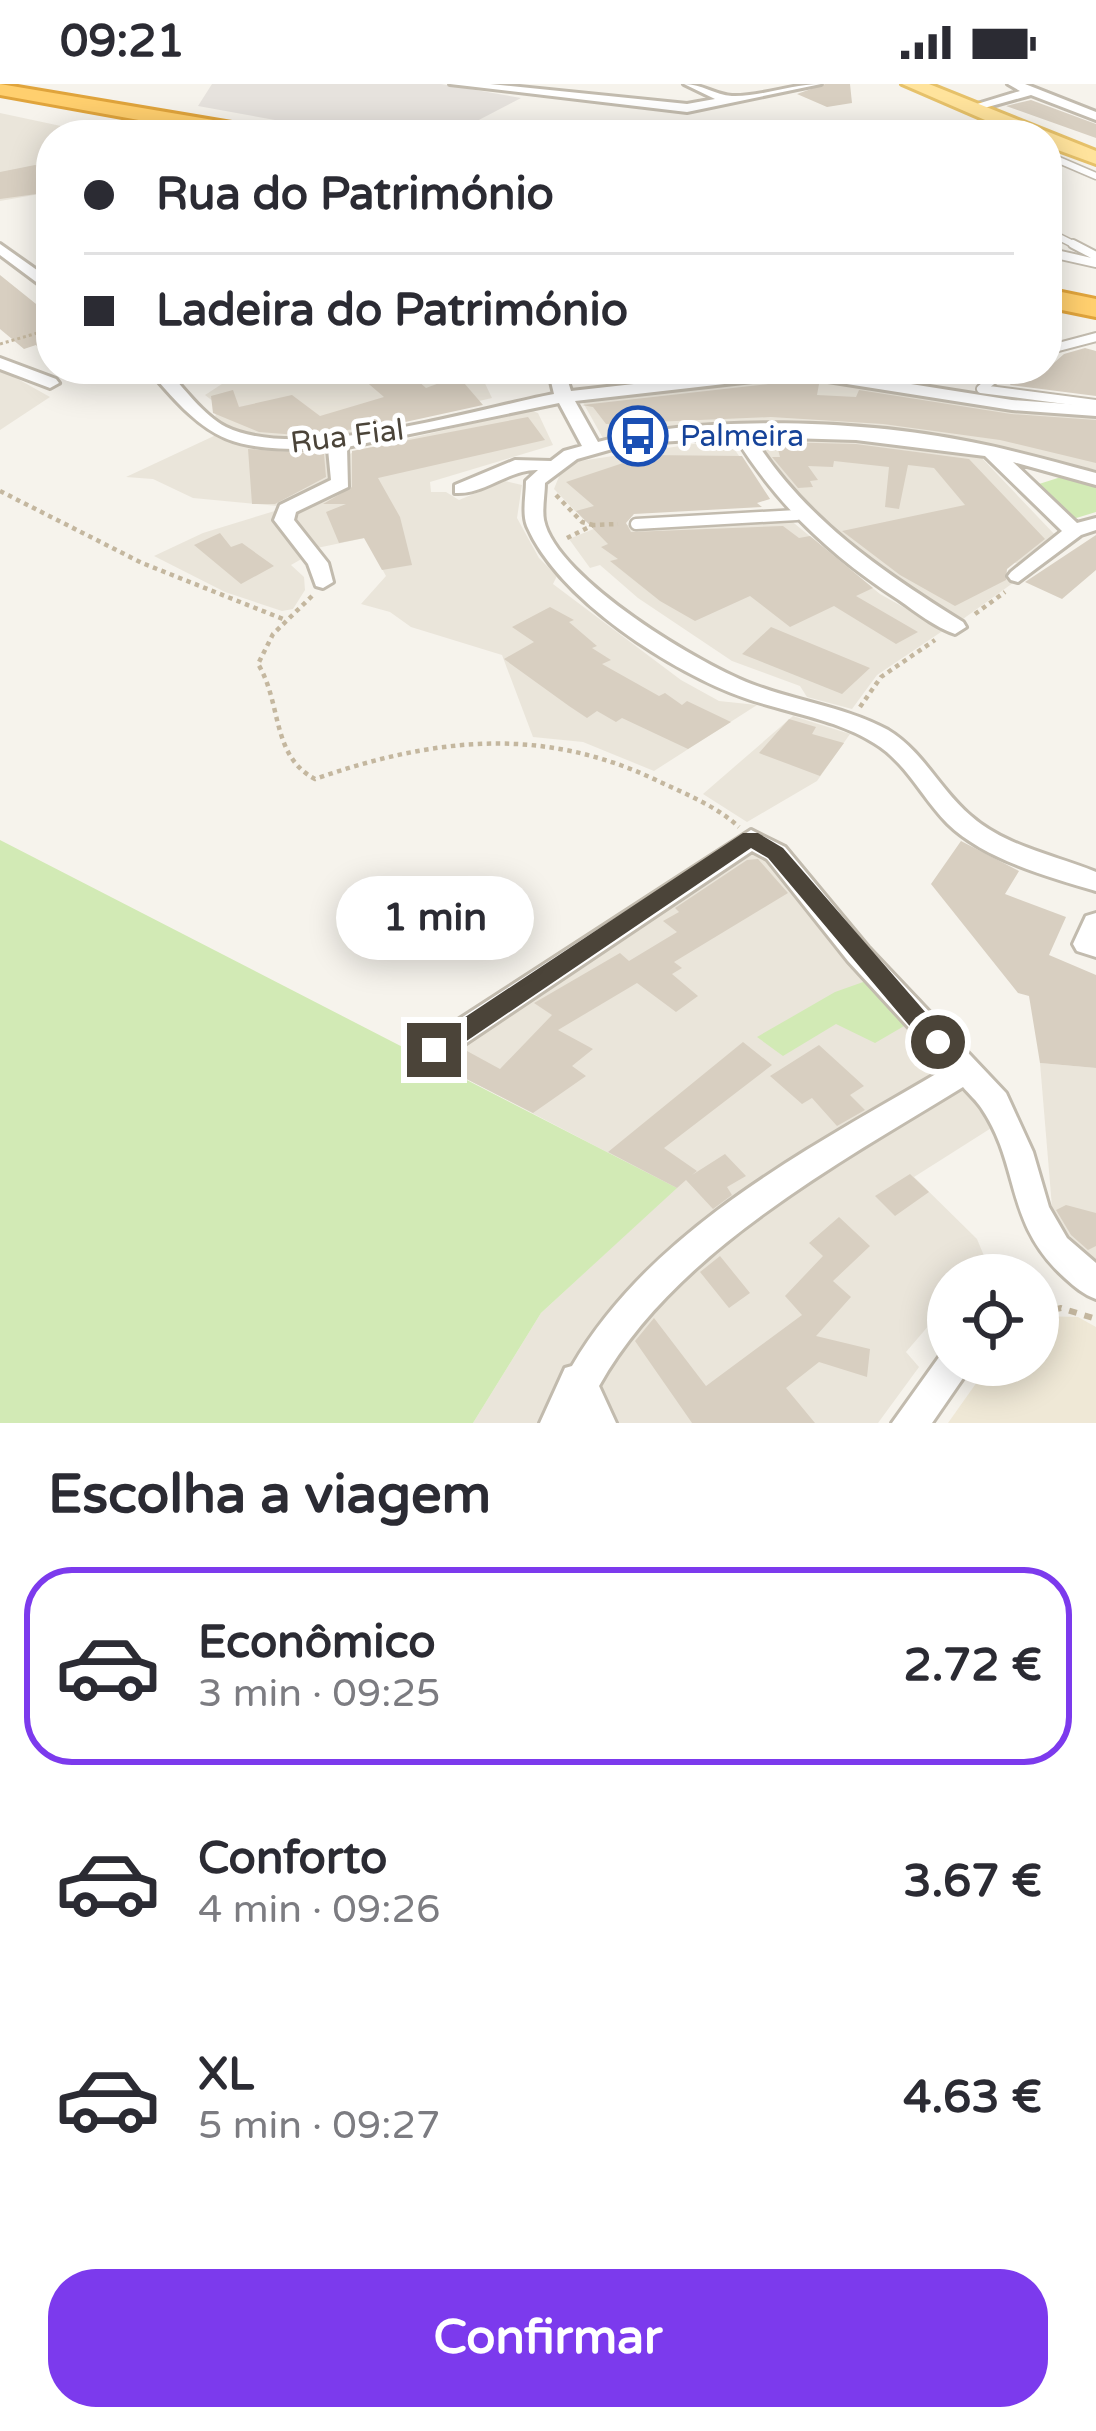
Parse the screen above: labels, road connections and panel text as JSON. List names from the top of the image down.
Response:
{
  "streets": {
    "street": ["Rua Fial"]
  },
  "places": {
    "bus stop": ["Palmeira"]
  },
  "page": {
    "status": "09:21",
    "banner": ["Rua do Património", "Ladeira do Património"],
    "bubble": "1 min",
    "heading": "Escolha a viagem",
    "list": [
      {
        "name": "Econômico",
        "note": "3 min · 09:25",
        "value": "2.72 €"
      },
      {
        "name": "Conforto",
        "note": "4 min · 09:26",
        "value": "3.67 €"
      },
      {
        "name": "XL",
        "note": "5 min · 09:27",
        "value": "4.63 €"
      }
    ],
    "buttons": "Confirmar"
  }
}
